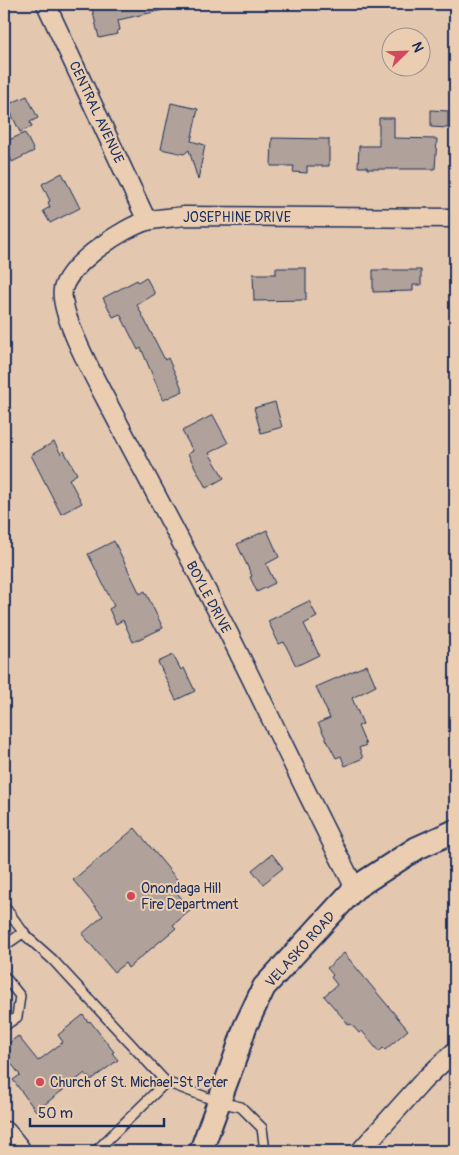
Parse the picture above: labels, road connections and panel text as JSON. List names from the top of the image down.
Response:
{
  "streets": {
    "street": [
      "CENTRAL AVENUE",
      "JOSEPHINE DRIVE",
      "BOYLE DRIVE",
      "VELASKO ROAD"
    ]
  },
  "crossings": [
    ["CENTRAL AVENUE", "JOSEPHINE DRIVE"],
    ["JOSEPHINE DRIVE", "BOYLE DRIVE"],
    ["BOYLE DRIVE", "VELASKO ROAD"]
  ],
  "places": ["Onondaga Hill Fire Department", "Church of St. Michael-St Peter"],
  "scale_bar": "50 m",
  "north": "top right"
}
